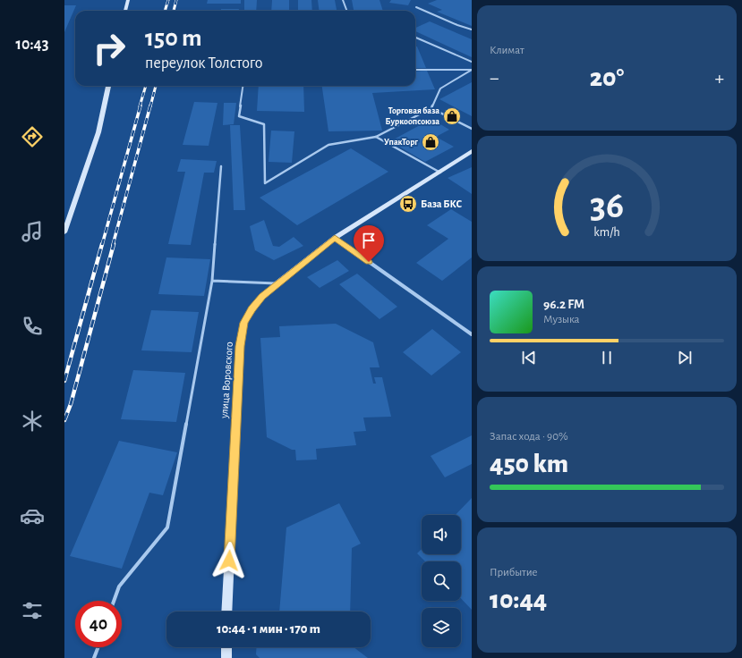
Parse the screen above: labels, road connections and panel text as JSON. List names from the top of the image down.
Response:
{
  "streets": {
    "street": ["улица Воровского"]
  },
  "places": {
    "shop": ["Торговая база Буркоопсоюза", "УпакТорг"],
    "bus stop": ["База БКС"]
  },
  "page": {
    "tabs": "10:43",
    "tile": [
      "Климат",
      ["Запас хода · 90%", "450 km"],
      ["Прибытие", "10:44"]
    ],
    "turn": ["150 m", "переулок Толстого"],
    "heat": ["−", "20°", "+"],
    "song": ["96.2 FM", "Музыка"],
    "limit": "40",
    "trip": "10:44 · 1 мин · 170 m",
    "gauge": ["36", "km/h"]
  }
}
